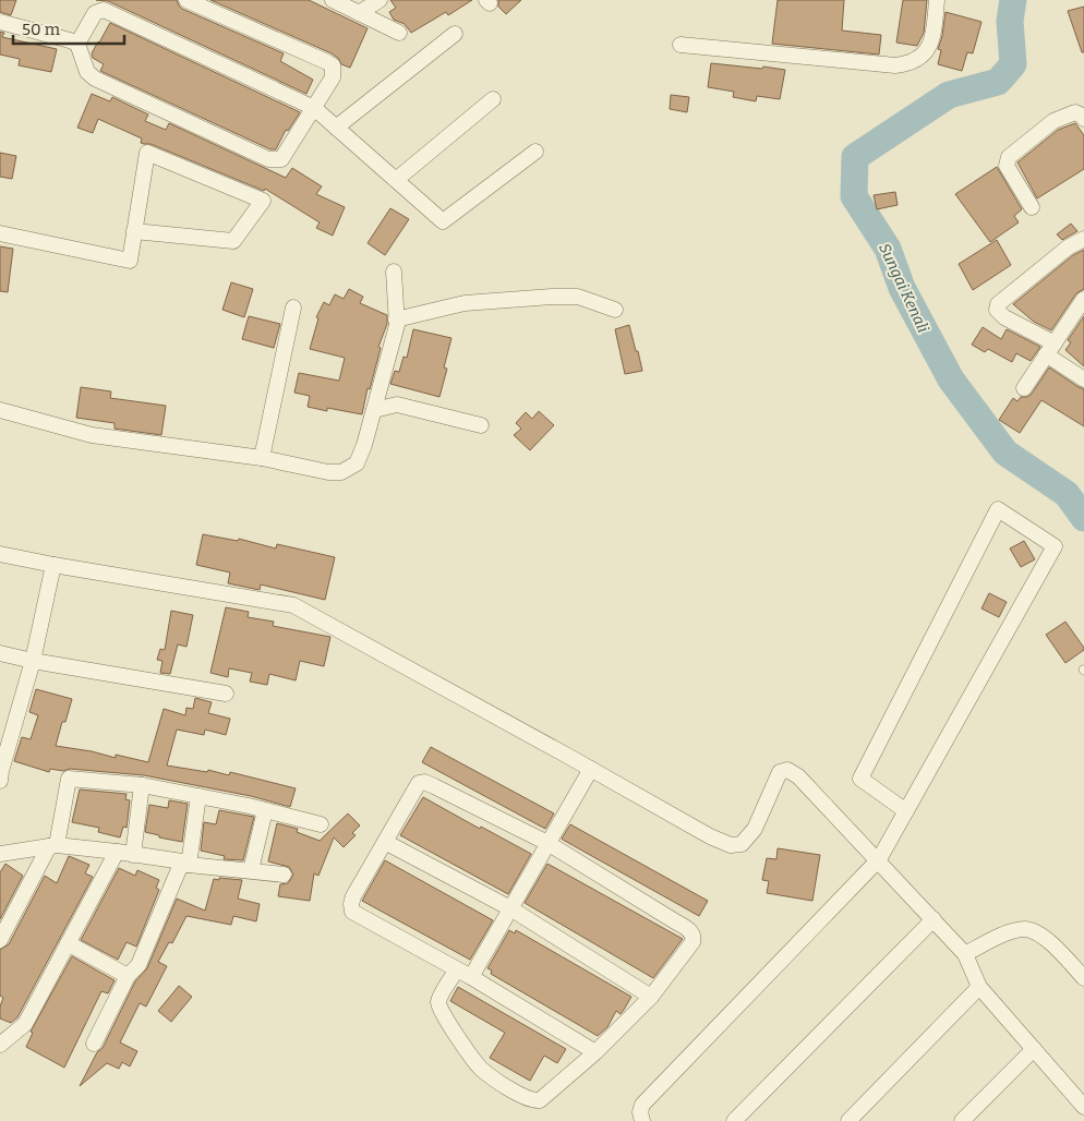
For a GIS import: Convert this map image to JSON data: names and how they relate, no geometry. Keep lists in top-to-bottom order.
{
  "water": ["Sungai Kenali"],
  "scale_bar": "50 m"
}
